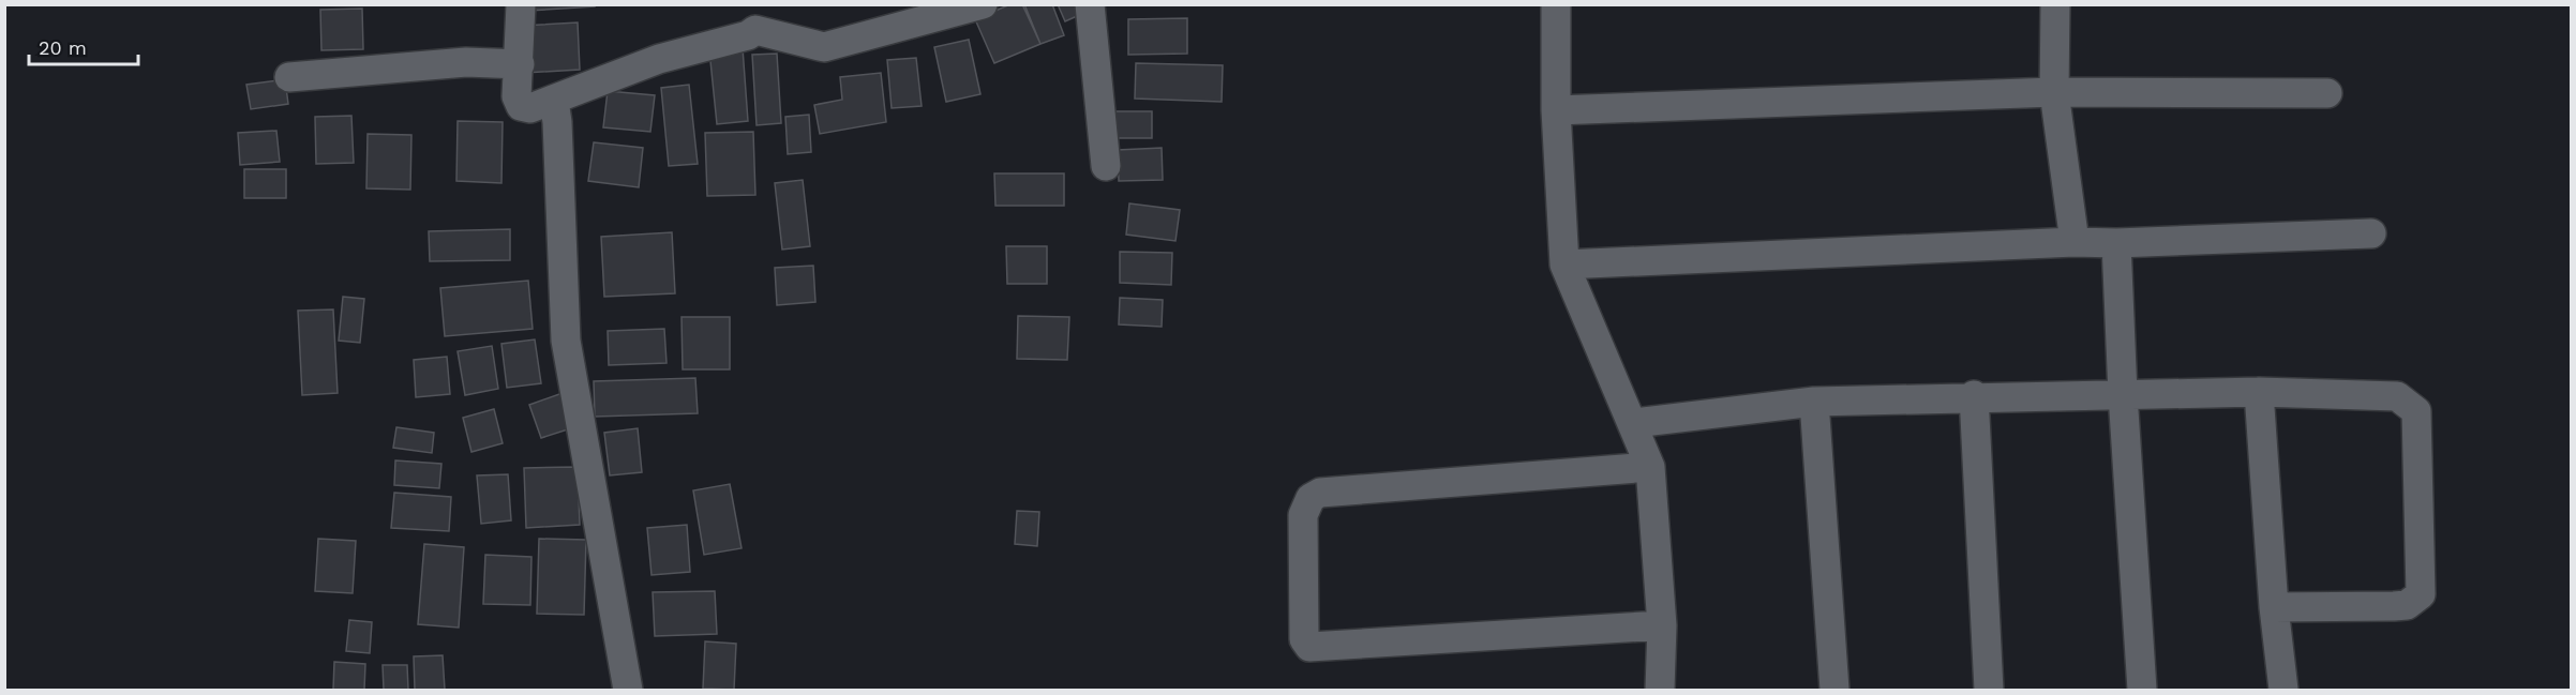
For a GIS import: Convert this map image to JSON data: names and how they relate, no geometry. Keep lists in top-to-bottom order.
{
  "scale_bar": "20 m"
}
